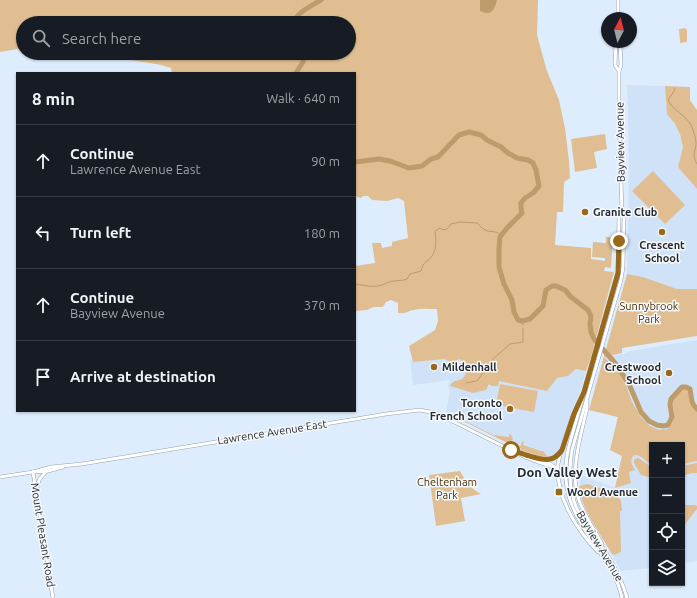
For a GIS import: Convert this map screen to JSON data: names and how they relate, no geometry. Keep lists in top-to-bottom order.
{
  "streets": {
    "main road": ["Bayview Avenue", "Lawrence Avenue East", "Mount Pleasant Road"]
  },
  "crossings": [
    ["Lawrence Avenue East", "Mount Pleasant Road"]
  ],
  "districts": ["Don Valley West"],
  "parks": ["Sunnybrook Park", "Cheltenham Park"],
  "places": {
    "other": [
      "Granite Club",
      "Crescent School",
      "Mildenhall",
      "Crestwood School",
      "Toronto French School"
    ],
    "transit": ["Wood Avenue"]
  },
  "north": "top",
  "page": {
    "search": "Search here",
    "heading": ["8 min", "Walk · 640 m"],
    "list": [
      ["Continue", "Lawrence Avenue East", "90 m"],
      ["Turn left", "180 m"],
      ["Continue", "Bayview Avenue", "370 m"],
      "Arrive at destination"
    ],
    "map_buttons": ["+", "−"]
  }
}
